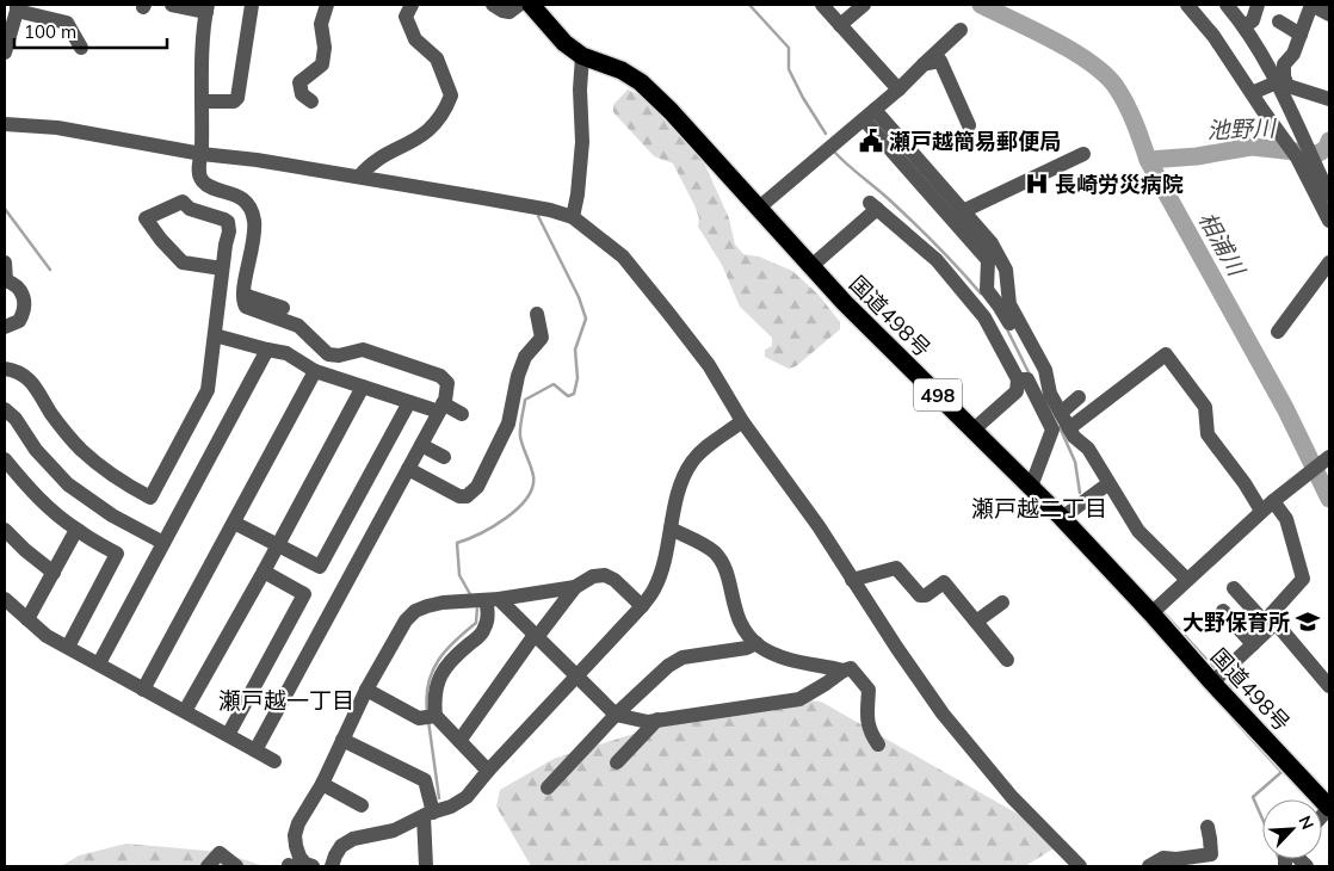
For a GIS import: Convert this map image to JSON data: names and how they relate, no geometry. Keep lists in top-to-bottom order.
{
  "streets": {
    "highway": ["国道498号", "498"]
  },
  "districts": ["瀬戸越二丁目", "瀬戸越一丁目"],
  "water": ["池野川", "相浦川"],
  "places": {
    "public building": ["瀬戸越簡易郵便局"],
    "hospital": ["長崎労災病院"],
    "school or university": ["大野保育所"]
  },
  "scale_bar": "100 m",
  "north": "top right"
}
